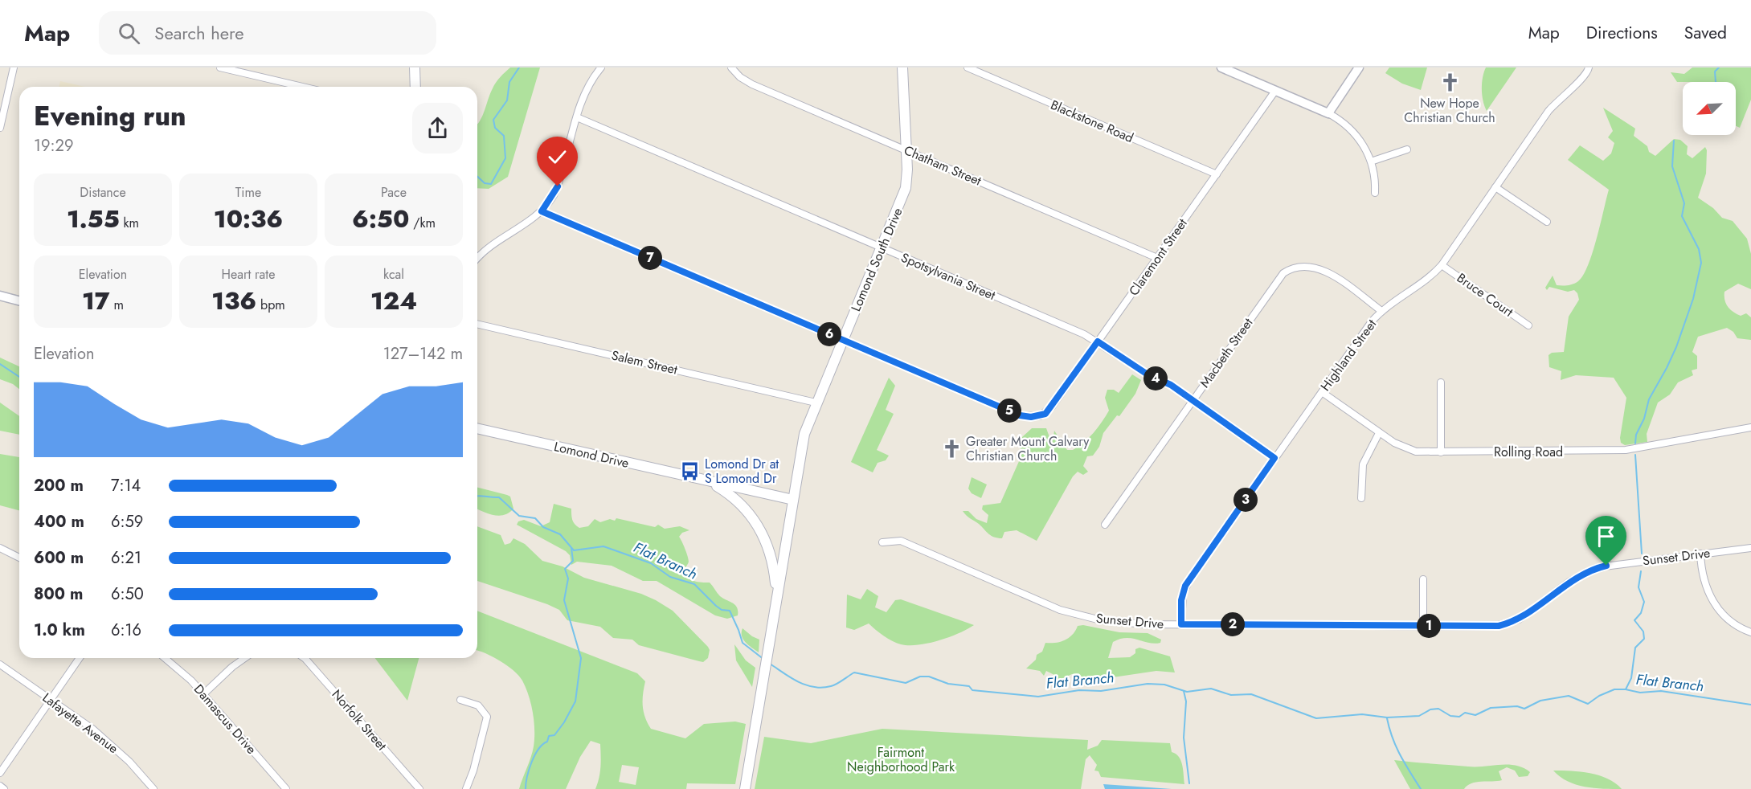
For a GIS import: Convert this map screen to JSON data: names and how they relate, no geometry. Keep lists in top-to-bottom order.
{
  "streets": {
    "main road": ["Lomond South Drive", "Lomond Drive"],
    "street": [
      "Blackstone Road",
      "Chatham Street",
      "Claremont Street",
      "Spotsylvania Street",
      "Bruce Court",
      "Macbeth Street",
      "Highland Street",
      "Salem Street",
      "Rolling Road",
      "Sunset Drive",
      "Damascus Drive",
      "Norfolk Street",
      "Lafayette Avenue"
    ]
  },
  "crossings": [
    ["Blackstone Road", "Claremont Street"],
    ["Chatham Street", "Claremont Street"],
    ["Chatham Street", "Lomond South Drive"],
    ["Claremont Street", "Lomond South Drive"],
    ["Claremont Street", "Spotsylvania Street"],
    ["Lomond South Drive", "Spotsylvania Street"],
    ["Lomond South Drive", "Salem Street"],
    ["Lomond South Drive", "Lomond Drive"],
    ["Spotsylvania Street", "Macbeth Street"],
    ["Spotsylvania Street", "Highland Street"],
    ["Bruce Court", "Highland Street"],
    ["Macbeth Street", "Highland Street"],
    ["Highland Street", "Rolling Road"],
    ["Highland Street", "Sunset Drive"]
  ],
  "water": ["Flat Branch"],
  "parks": ["Fairmont Neighborhood Park"],
  "places": {
    "church": ["New Hope Christian Church", "Greater Mount Calvary Christian Church"],
    "bus stop": ["Lomond Dr at S Lomond Dr"]
  },
  "north": "bottom left",
  "page": {
    "header": "Map",
    "search": "Search here",
    "nav": ["Map", "Directions", "Saved"],
    "heading": ["Evening run", "19:29"],
    "stats": [
      ["Distance", "1.55 km"],
      ["Time", "10:36"],
      ["Pace", "6:50 /km"],
      ["Elevation", "17 m"],
      ["Heart rate", "136 bpm"],
      ["kcal", "124"]
    ],
    "pins": [
      "7",
      "6",
      "4",
      "5",
      "3",
      "2",
      "1"
    ],
    "chart": ["Elevation", "127–142 m"],
    "list": [
      {
        "name": "200 m",
        "note": "7:14"
      },
      {
        "name": "400 m",
        "note": "6:59"
      },
      {
        "name": "600 m",
        "note": "6:21"
      },
      {
        "name": "800 m",
        "note": "6:50"
      },
      {
        "name": "1.0 km",
        "note": "6:16"
      }
    ]
  }
}
